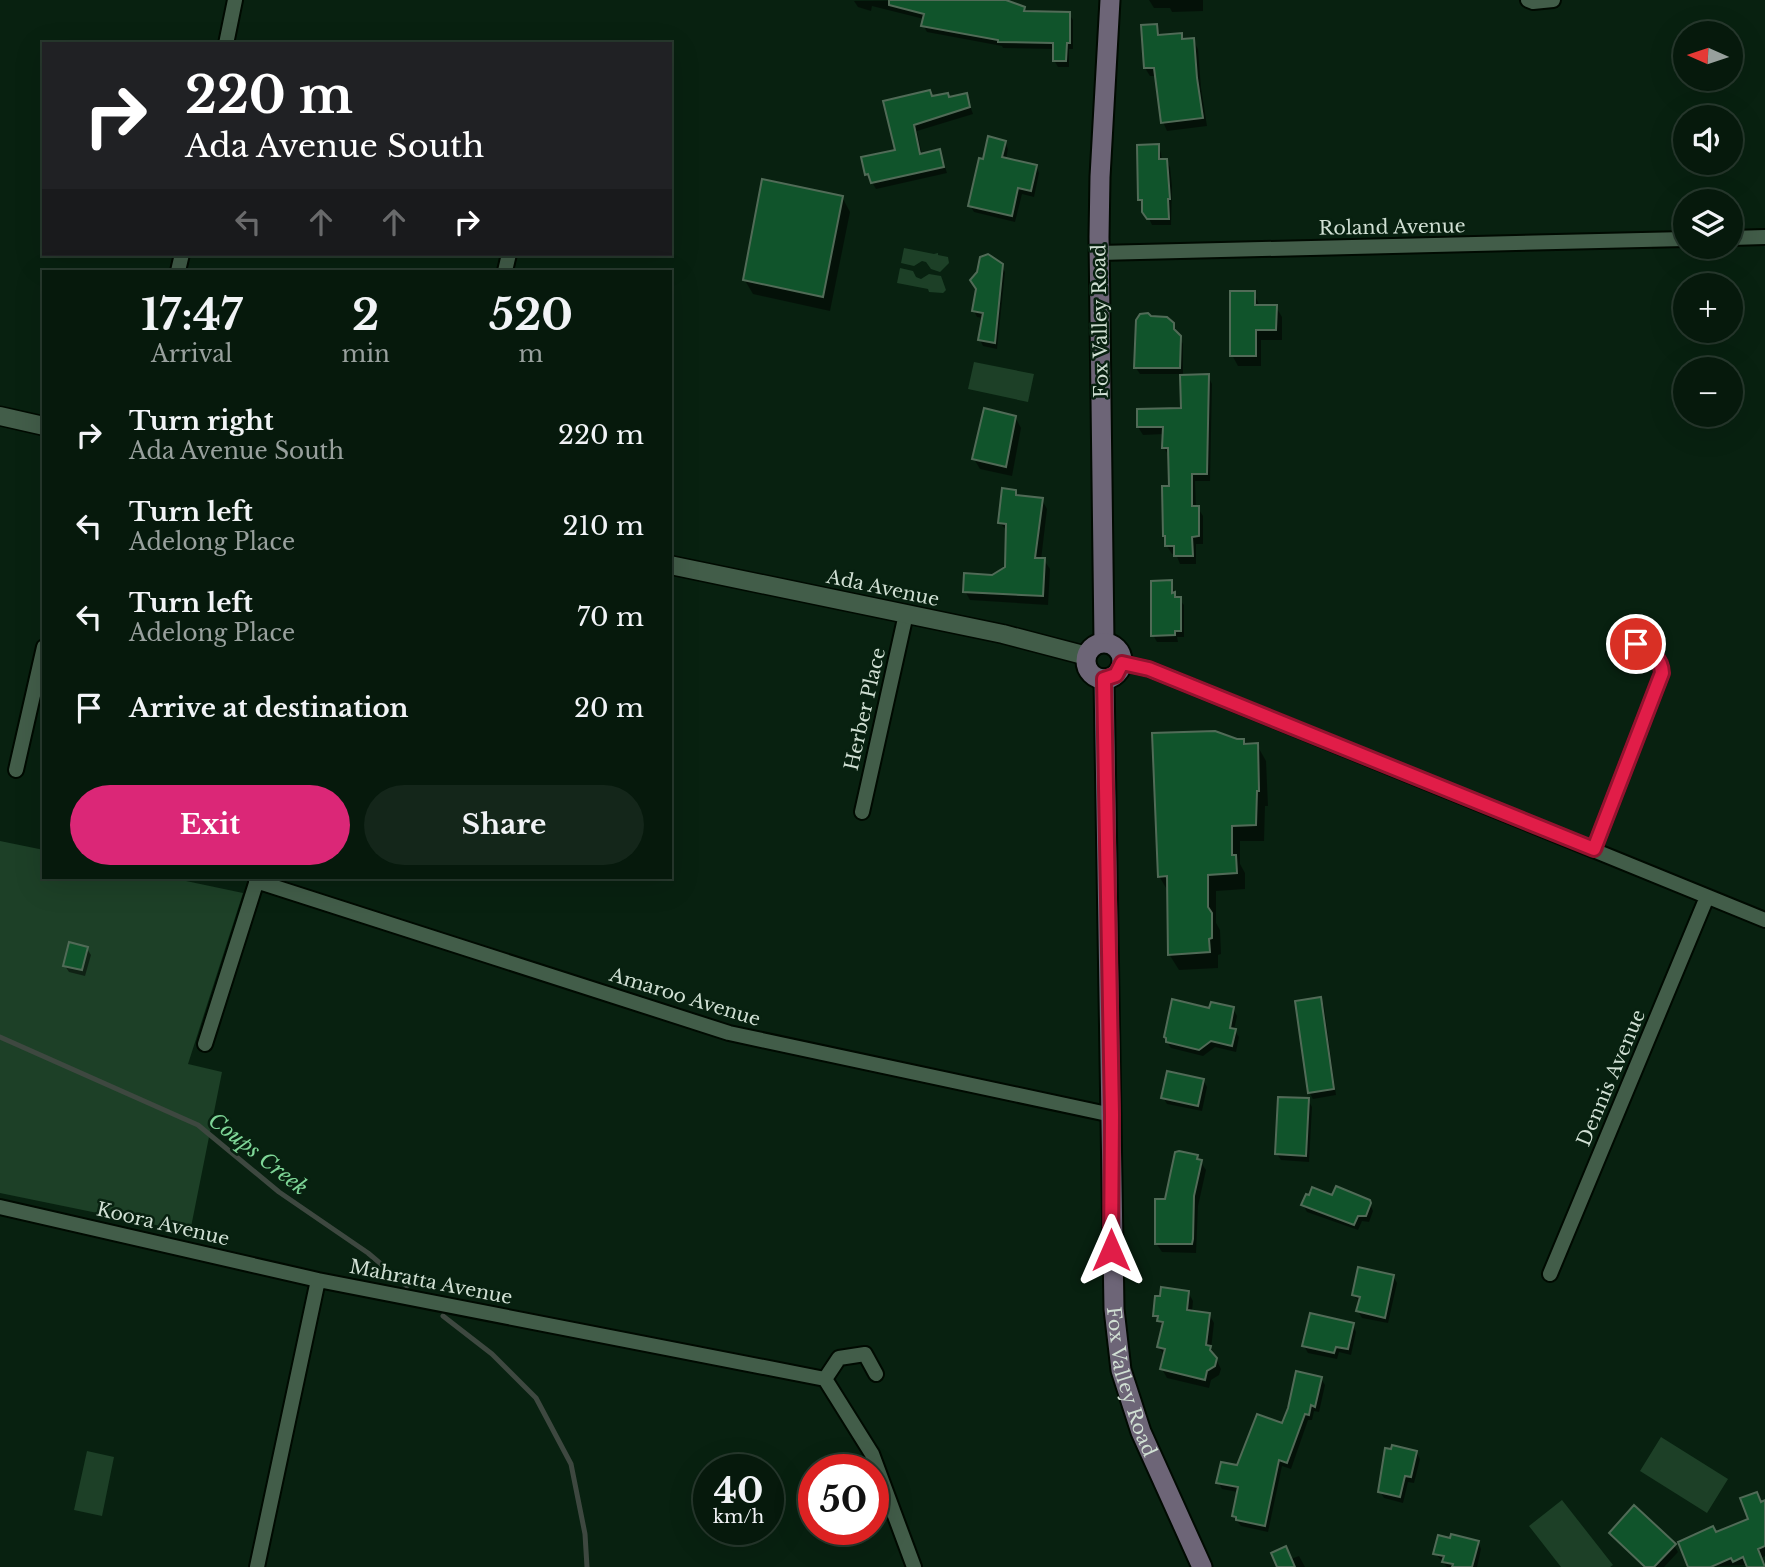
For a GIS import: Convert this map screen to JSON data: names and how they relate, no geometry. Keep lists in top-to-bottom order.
{
  "streets": {
    "main road": ["Fox Valley Road"],
    "street": [
      "Roland Avenue",
      "Ada Avenue",
      "Herber Place",
      "Amaroo Avenue",
      "Dennis Avenue",
      "Koora Avenue",
      "Mahratta Avenue"
    ]
  },
  "crossings": [
    ["Roland Avenue", "Fox Valley Road"],
    ["Fox Valley Road", "Ada Avenue"],
    ["Fox Valley Road", "Amaroo Avenue"],
    ["Ada Avenue", "Herber Place"],
    ["Koora Avenue", "Mahratta Avenue"]
  ],
  "water": ["Coups Creek"],
  "north": "left",
  "page": {
    "map_buttons": ["+", "−"],
    "turn": ["220 m", "Ada Avenue South"],
    "eta": [
      "17:47",
      "Arrival",
      "2",
      "min",
      "520",
      "m"
    ],
    "list": [
      {
        "name": "Turn right",
        "note": "Ada Avenue South",
        "value": "220 m"
      },
      {
        "name": "Turn left",
        "note": "Adelong Place",
        "value": "210 m"
      },
      {
        "name": "Turn left",
        "note": "Adelong Place",
        "value": "70 m"
      },
      {
        "name": "Arrive at destination",
        "value": "20 m"
      }
    ],
    "buttons": ["Exit", "Share"],
    "speed": "40 km/h",
    "limit": "50"
  }
}
